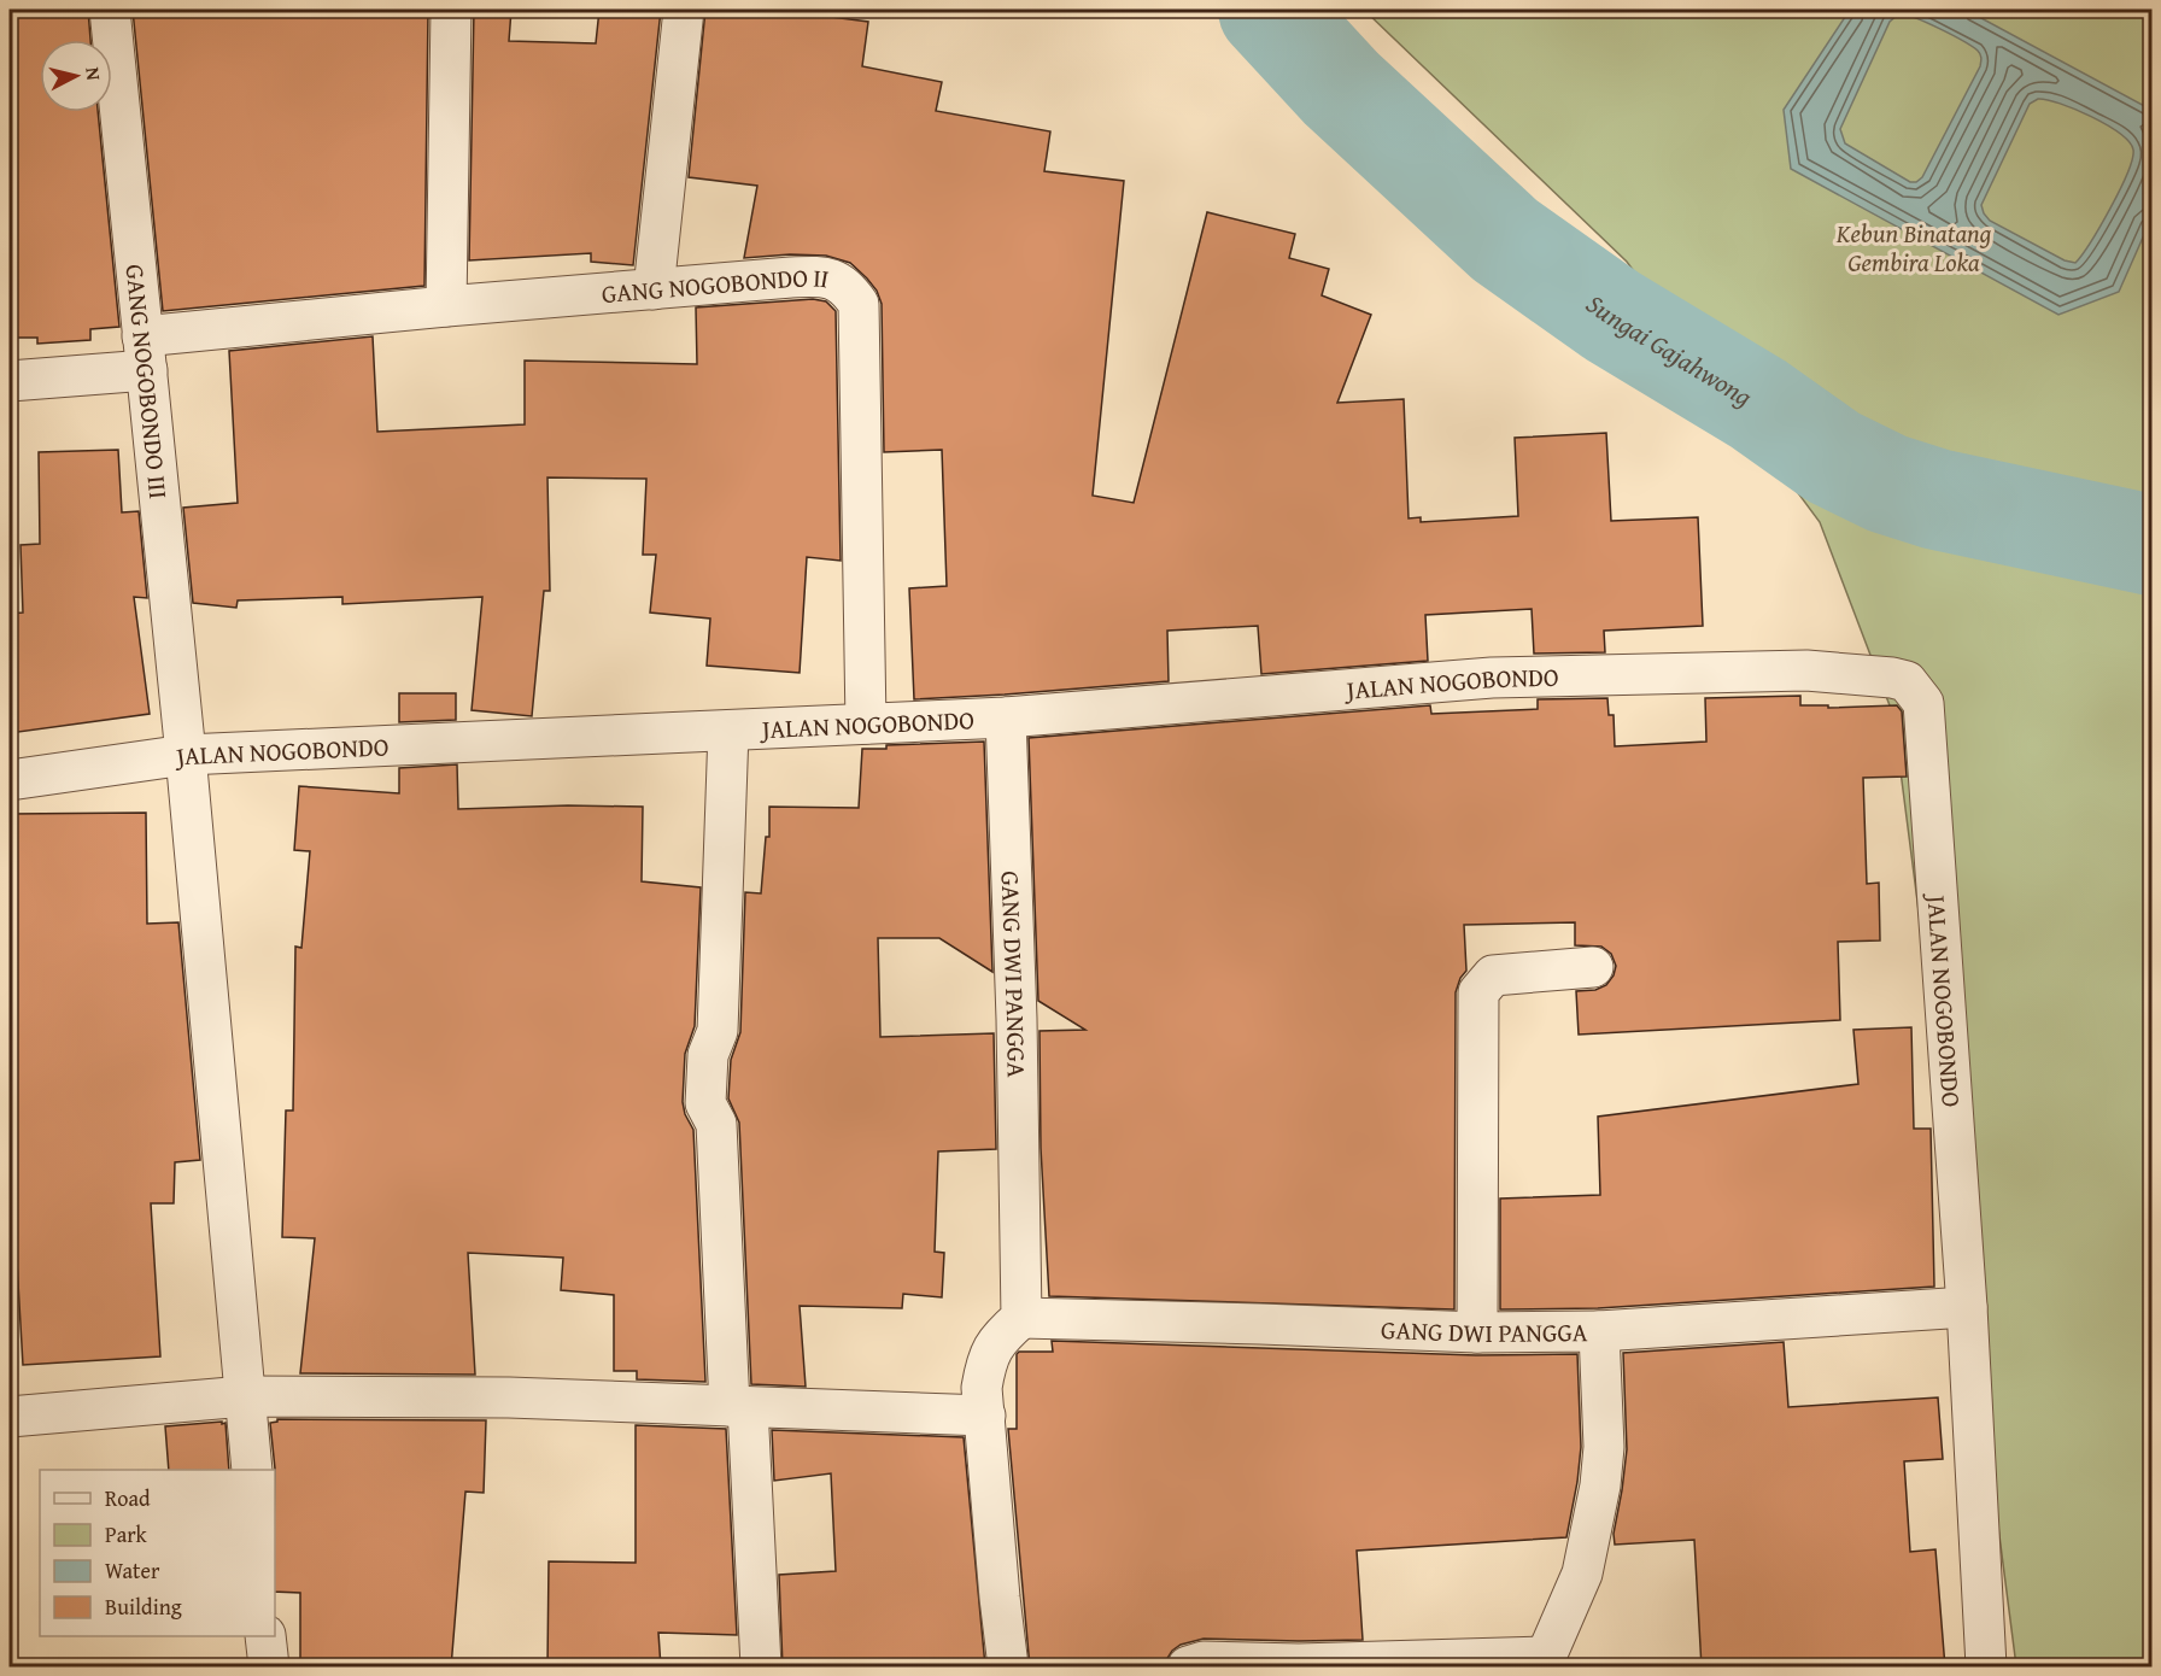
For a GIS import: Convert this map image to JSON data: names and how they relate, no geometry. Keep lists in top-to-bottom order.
{
  "streets": {
    "street": [
      "GANG NOGOBONDO II",
      "GANG NOGOBONDO III",
      "JALAN NOGOBONDO",
      "GANG DWI PANGGA"
    ]
  },
  "crossings": [
    ["GANG NOGOBONDO II", "GANG NOGOBONDO III"],
    ["GANG NOGOBONDO II", "JALAN NOGOBONDO"],
    ["GANG NOGOBONDO III", "JALAN NOGOBONDO"],
    ["JALAN NOGOBONDO", "GANG DWI PANGGA"]
  ],
  "water": ["Sungai Gajahwong"],
  "parks": ["Kebun Binatang Gembira Loka"],
  "legend": [
    "Road",
    "Park",
    "Water",
    "Building"
  ],
  "north": "right"
}
